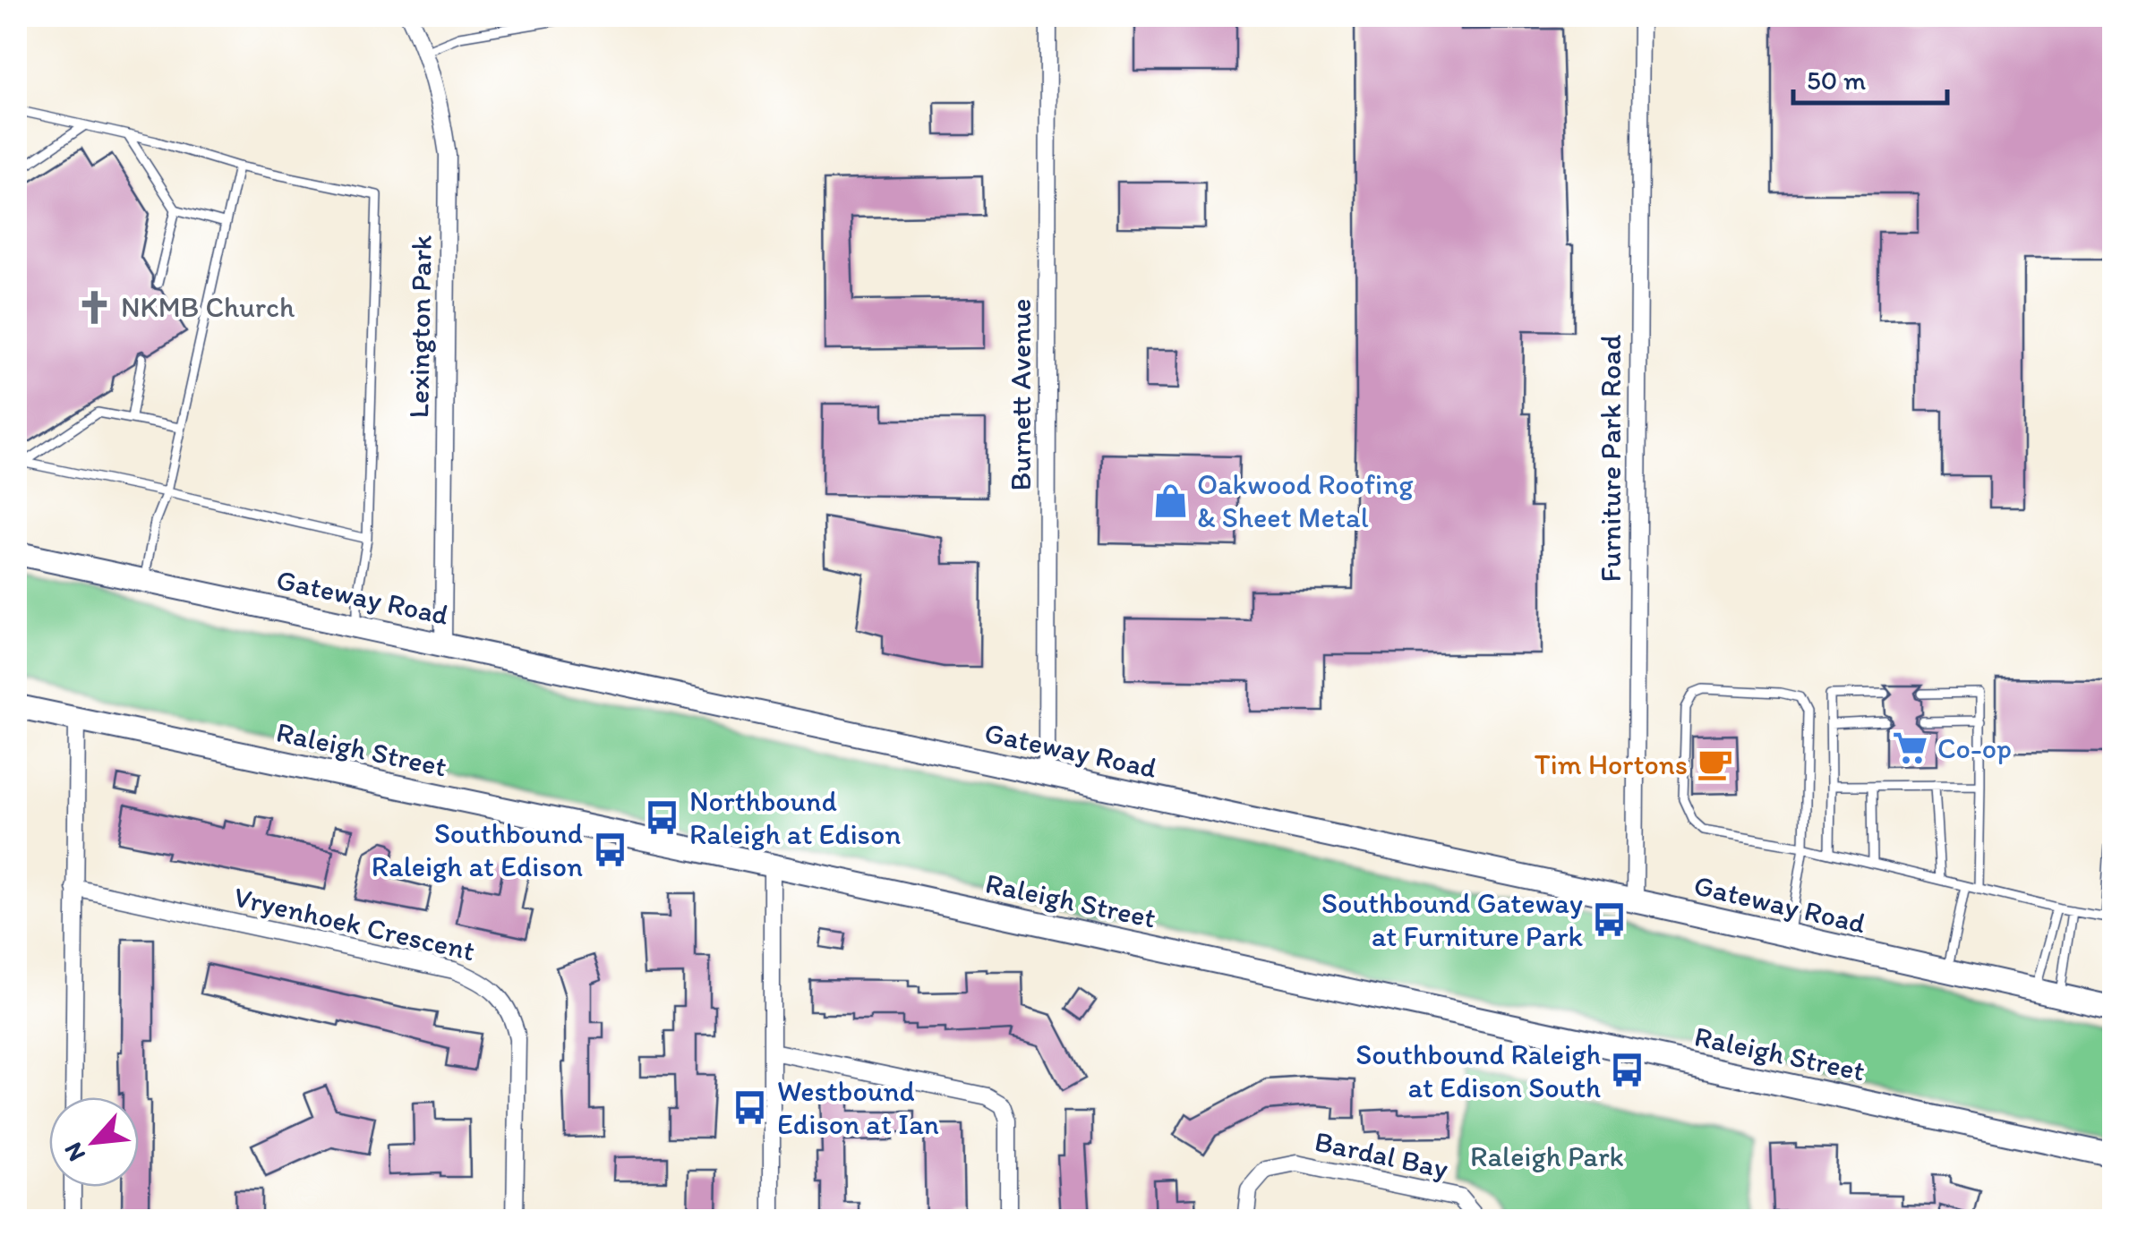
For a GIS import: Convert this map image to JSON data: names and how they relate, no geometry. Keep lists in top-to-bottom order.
{
  "streets": {
    "main road": ["Gateway Road", "Raleigh Street"],
    "street": [
      "Lexington Park",
      "Burnett Avenue",
      "Furniture Park Road",
      "Vryenhoek Crescent",
      "Bardal Bay"
    ]
  },
  "crossings": [
    ["Lexington Park", "Gateway Road"],
    ["Burnett Avenue", "Gateway Road"],
    ["Furniture Park Road", "Gateway Road"]
  ],
  "parks": ["Raleigh Park"],
  "places": {
    "church": ["NKMB Church"],
    "shop": ["Oakwood Roofing & Sheet Metal"],
    "supermarket": ["Co-op"],
    "cafe": ["Tim Hortons"],
    "bus stop": [
      "Northbound Raleigh at Edison",
      "Southbound Raleigh at Edison",
      "Southbound Gateway at Furniture Park",
      "Southbound Raleigh at Edison South",
      "Westbound Edison at Ian"
    ]
  },
  "scale_bar": "50 m",
  "north": "bottom left"
}
